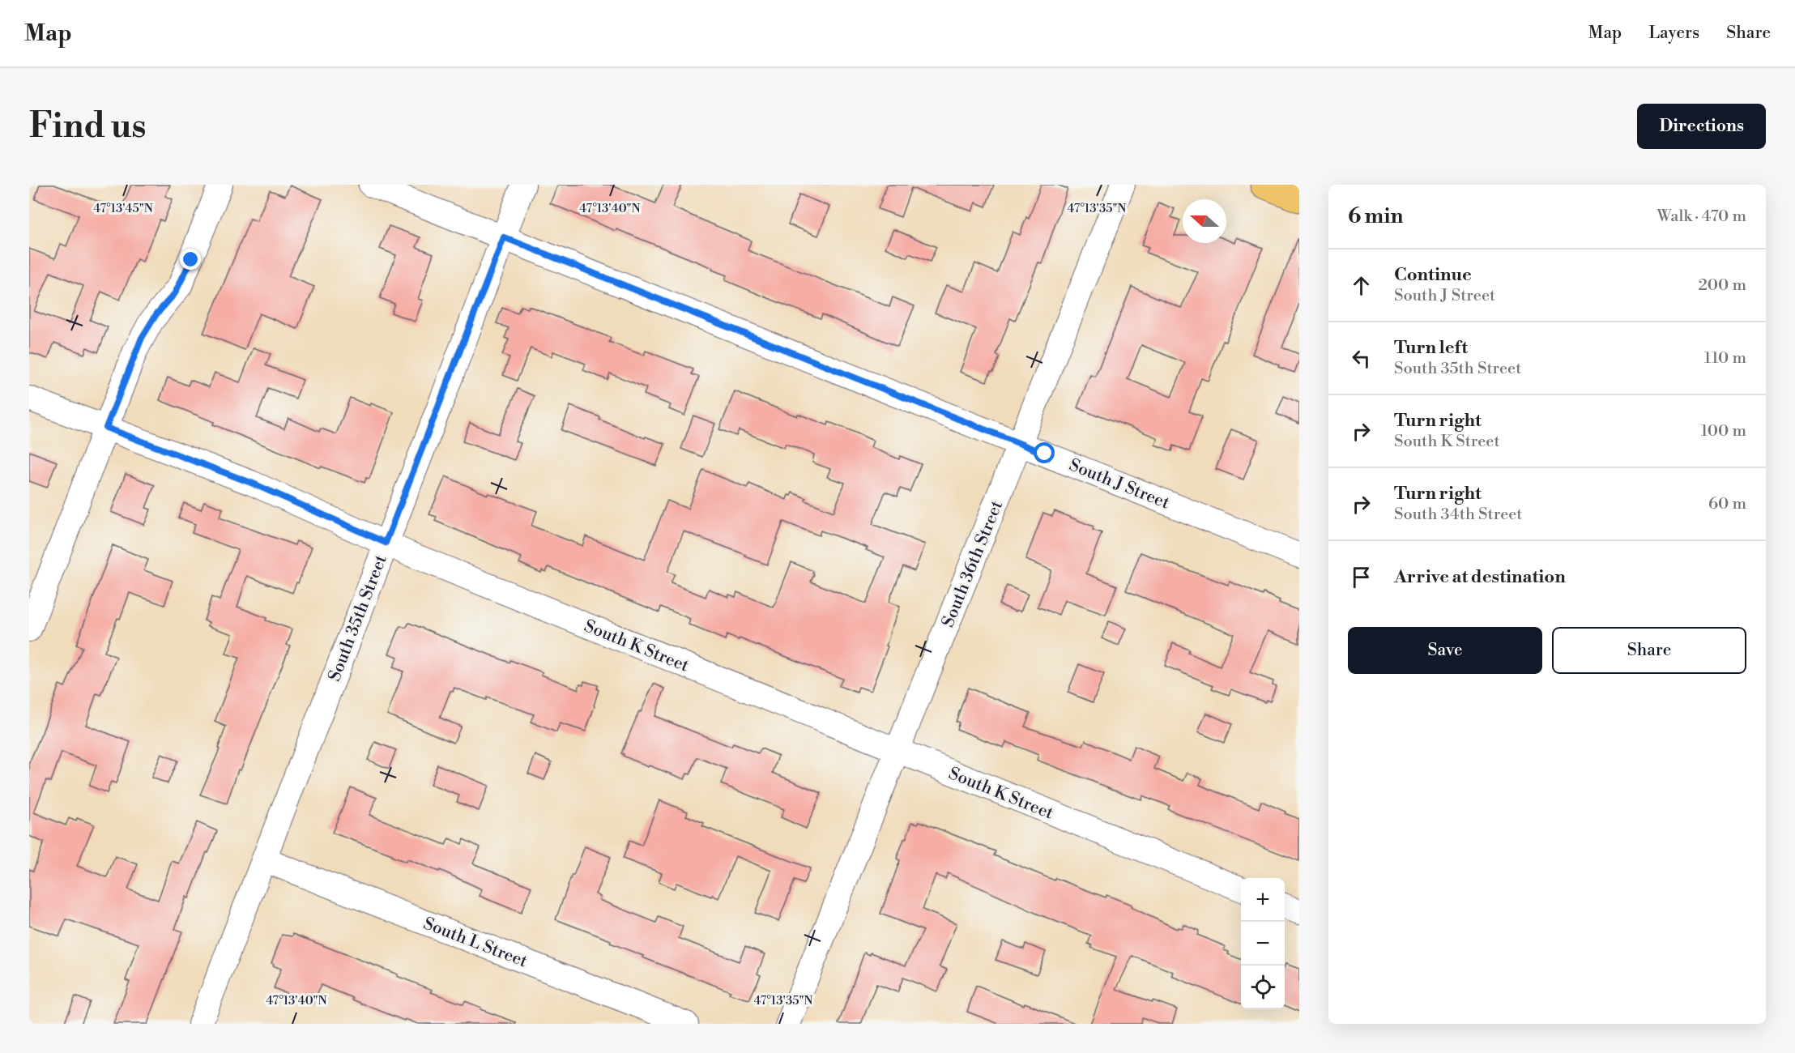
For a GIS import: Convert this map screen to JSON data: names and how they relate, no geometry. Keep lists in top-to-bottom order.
{
  "streets": {
    "street": [
      "South J Street",
      "South 36th Street",
      "South 35th Street",
      "South K Street",
      "South L Street"
    ]
  },
  "crossings": [
    ["South J Street", "South 36th Street"],
    ["South J Street", "South 35th Street"],
    ["South 36th Street", "South K Street"],
    ["South 35th Street", "South K Street"],
    ["South 35th Street", "South L Street"]
  ],
  "north": "left",
  "page": {
    "header": "Map",
    "nav": ["Map", "Layers", "Share"],
    "buttons": [
      "Directions",
      ["Save", "Share"]
    ],
    "title": "Find us",
    "heading": ["6 min", "Walk · 470 m"],
    "list": [
      ["Continue", "South J Street", "200 m"],
      ["Turn left", "South 35th Street", "110 m"],
      ["Turn right", "South K Street", "100 m"],
      ["Turn right", "South 34th Street", "60 m"],
      "Arrive at destination"
    ],
    "map_buttons": ["+", "−"]
  },
  "coordinates": ["47°13'45\"N", "47°13'40\"N", "47°13'35\"N"]
}
